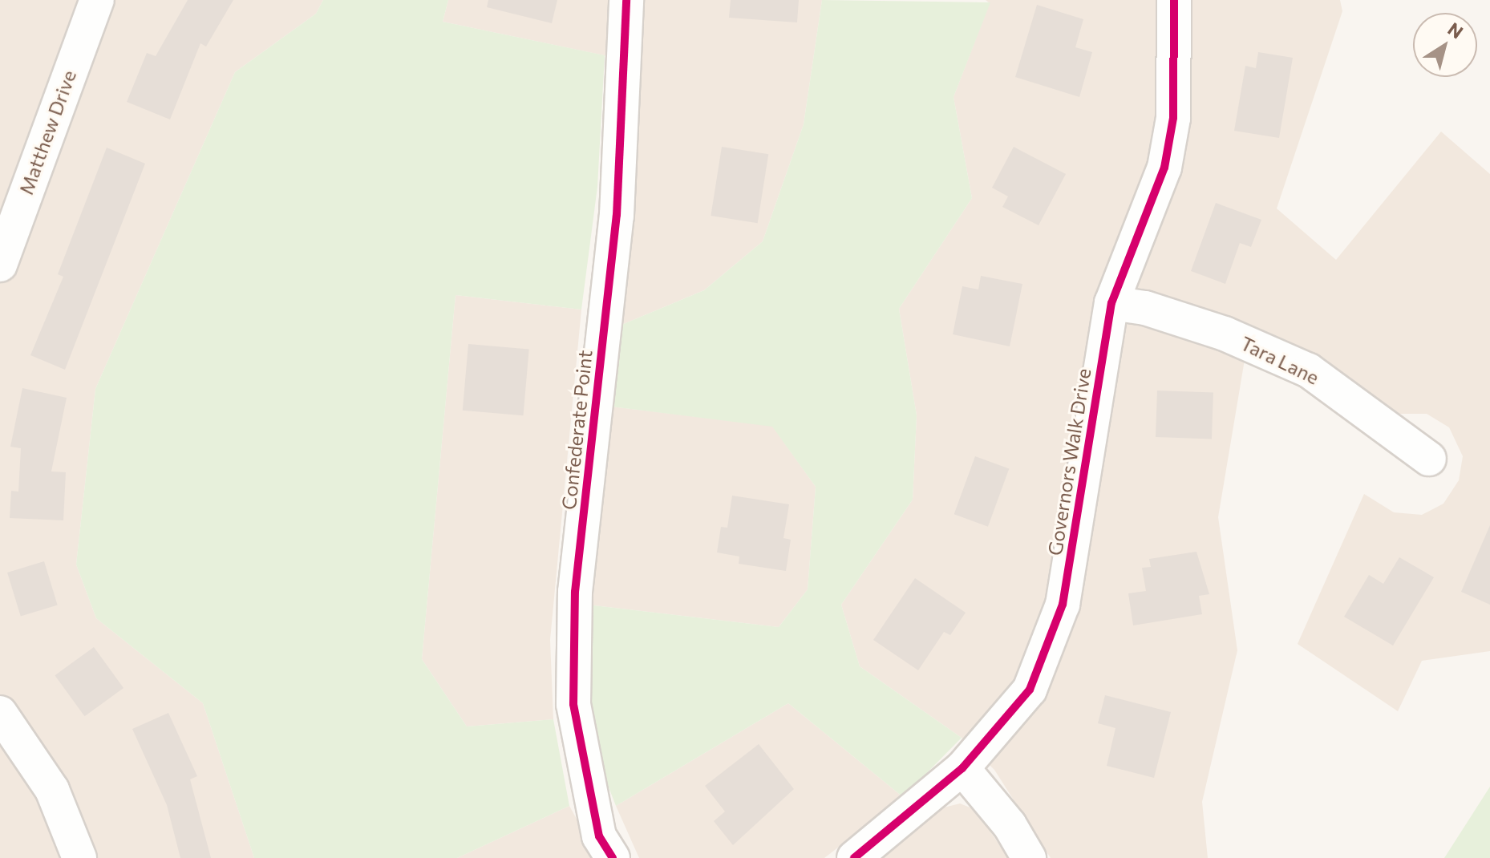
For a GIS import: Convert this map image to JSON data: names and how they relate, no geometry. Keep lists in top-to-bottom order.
{
  "streets": {
    "street": [
      "Matthew Drive",
      "Tara Lane",
      "Confederate Point",
      "Governors Walk Drive"
    ]
  },
  "crossings": [
    ["Tara Lane", "Governors Walk Drive"]
  ],
  "north": "top right"
}
